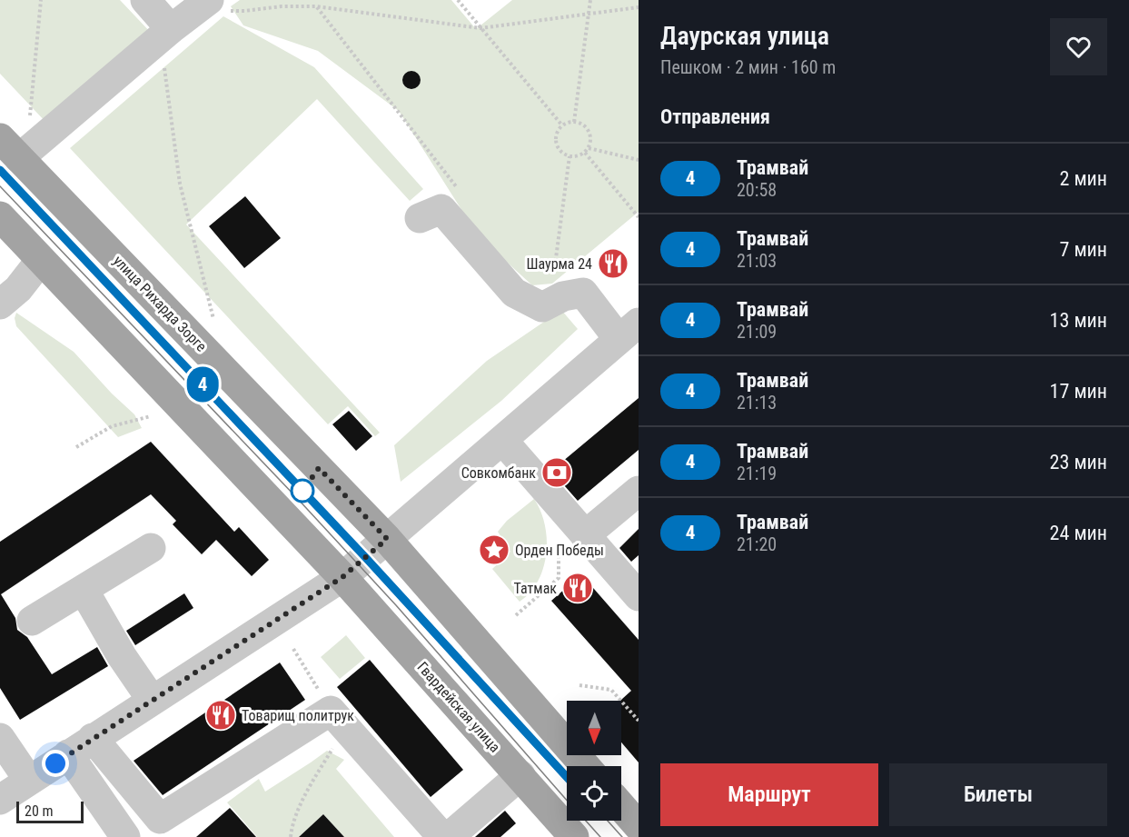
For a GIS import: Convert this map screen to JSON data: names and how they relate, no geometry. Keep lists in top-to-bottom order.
{
  "streets": {
    "main road": ["улица Рихарда Зорге", "Гвардейская улица"]
  },
  "places": {
    "restaurant": ["Шаурма 24", "Татмак", "Товарищ политрук"],
    "bank": ["Совкомбанк"],
    "place": ["Орден Победы"]
  },
  "lines": ["tram line 4"],
  "scale_bar": "20 m",
  "north": "bottom",
  "page": {
    "on_map": "4",
    "heading": [
      ["Даурская улица", "Пешком · 2 мин · 160 m"],
      "Отправления"
    ],
    "list": [
      {
        "mark": "4",
        "name": "Трамвай",
        "note": "20:58",
        "value": "2 мин"
      },
      {
        "mark": "4",
        "name": "Трамвай",
        "note": "21:03",
        "value": "7 мин"
      },
      {
        "mark": "4",
        "name": "Трамвай",
        "note": "21:09",
        "value": "13 мин"
      },
      {
        "mark": "4",
        "name": "Трамвай",
        "note": "21:13",
        "value": "17 мин"
      },
      {
        "mark": "4",
        "name": "Трамвай",
        "note": "21:19",
        "value": "23 мин"
      },
      {
        "mark": "4",
        "name": "Трамвай",
        "note": "21:20",
        "value": "24 мин"
      }
    ],
    "buttons": ["Маршрут", "Билеты"],
    "scale": "20 m"
  }
}
